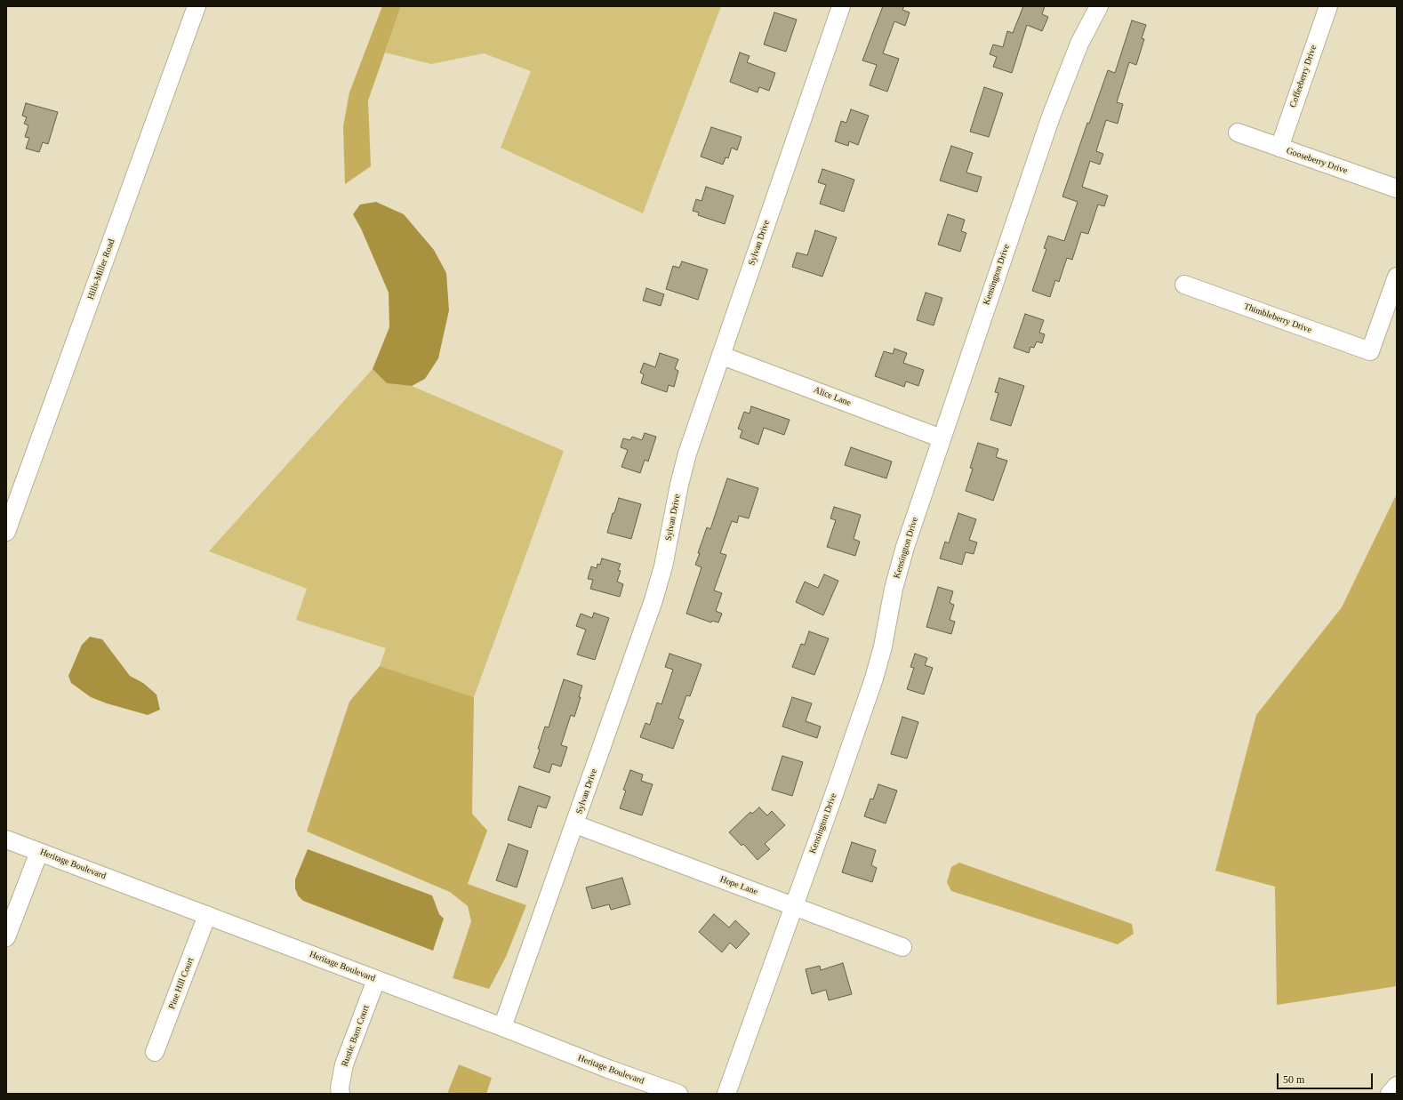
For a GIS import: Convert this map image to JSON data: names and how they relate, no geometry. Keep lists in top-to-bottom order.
{
  "streets": {
    "street": [
      "Coffeeberry Drive",
      "Gooseberry Drive",
      "Sylvan Drive",
      "Hills-Miller Road",
      "Kensington Drive",
      "Thimbleberry Drive",
      "Alice Lane",
      "Heritage Boulevard",
      "Hope Lane",
      "Pine Hill Court",
      "Rustic Barn Court"
    ]
  },
  "crossings": [
    ["Coffeeberry Drive", "Gooseberry Drive"],
    ["Sylvan Drive", "Alice Lane"],
    ["Sylvan Drive", "Heritage Boulevard"],
    ["Sylvan Drive", "Hope Lane"],
    ["Kensington Drive", "Alice Lane"],
    ["Kensington Drive", "Hope Lane"],
    ["Heritage Boulevard", "Pine Hill Court"],
    ["Heritage Boulevard", "Rustic Barn Court"]
  ],
  "scale_bar": "50 m"
}
